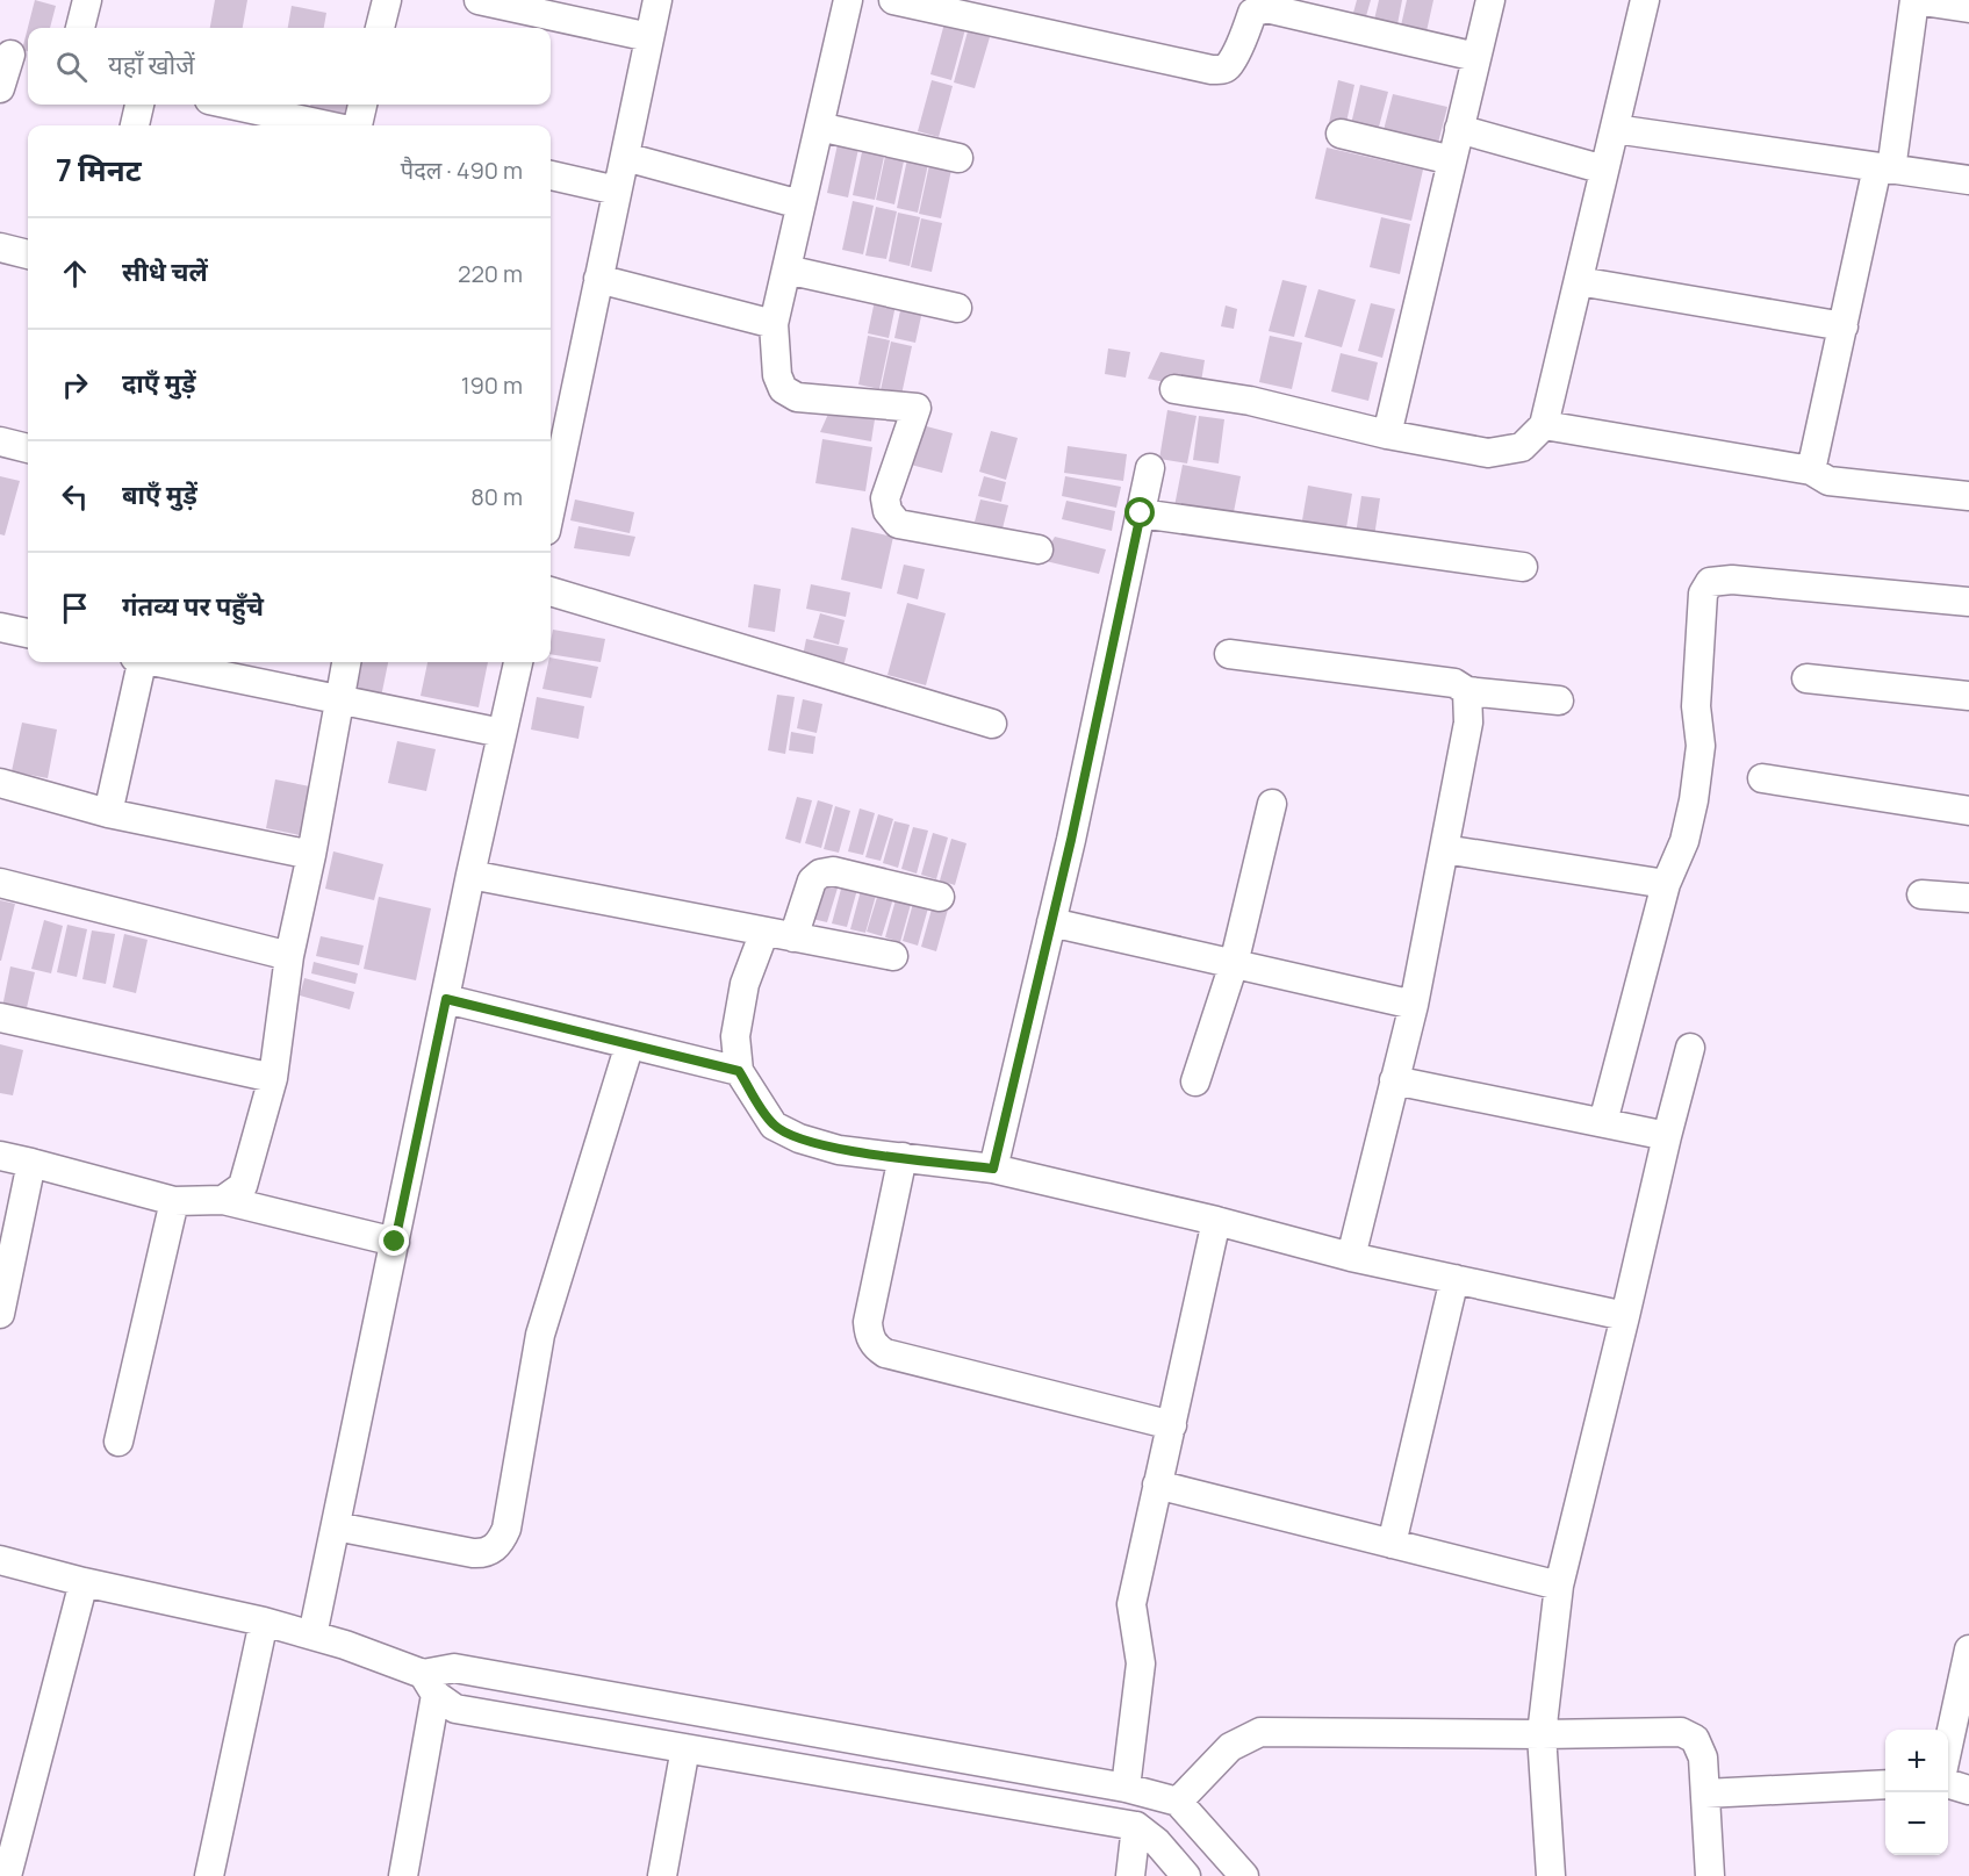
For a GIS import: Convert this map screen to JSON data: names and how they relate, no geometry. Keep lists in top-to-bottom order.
{
  "page": {
    "search": "यहाँ खोजें",
    "heading": ["7 मिनट", "पैदल · 490 m"],
    "list": [
      ["सीधे चलें", "220 m"],
      ["दाएँ मुड़ें", "190 m"],
      ["बाएँ मुड़ें", "80 m"],
      "गंतव्य पर पहुँचे"
    ],
    "map_buttons": ["+", "−"]
  }
}
